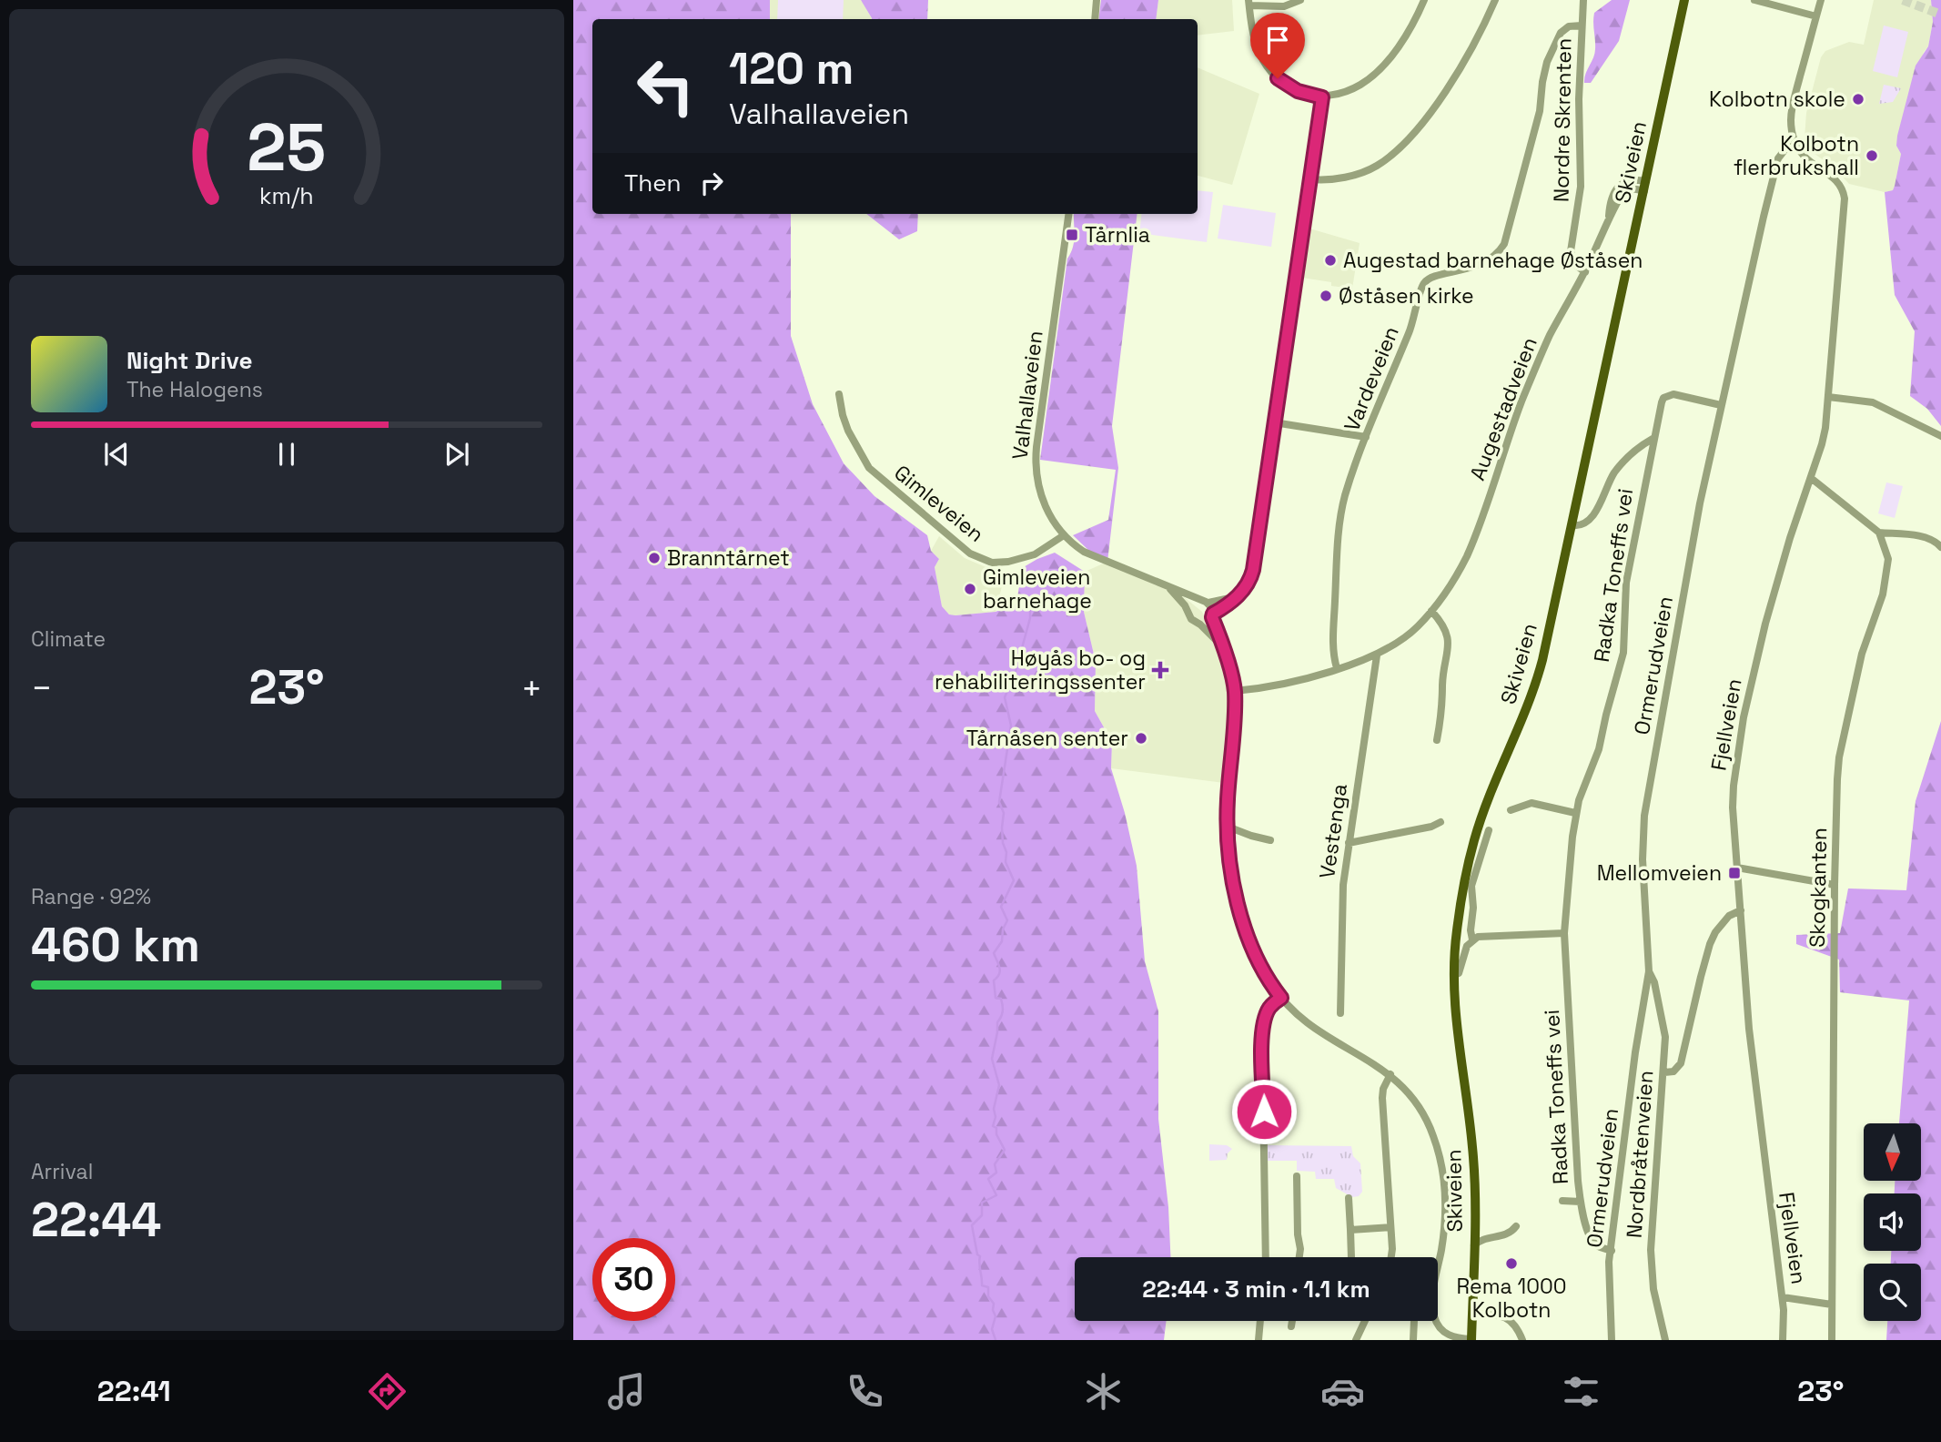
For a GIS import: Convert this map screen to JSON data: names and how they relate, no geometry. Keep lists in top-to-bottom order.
{
  "streets": {
    "main road": ["Skiveien"],
    "street": [
      "Nordre Skrenten",
      "Vardeveien",
      "Valhallaveien",
      "Augestadveien",
      "Gimleveien",
      "Radka Toneffs vei",
      "Ormerudveien",
      "Fjellveien",
      "Vestenga",
      "Skogkanten",
      "Nordbråtenveien"
    ]
  },
  "crossings": [
    ["Nordre Skrenten", "Vardeveien"],
    ["Nordre Skrenten", "Augestadveien"],
    ["Skiveien", "Augestadveien"],
    ["Vardeveien", "Augestadveien"],
    ["Valhallaveien", "Gimleveien"],
    ["Augestadveien", "Vestenga"],
    ["Radka Toneffs vei", "Ormerudveien"],
    ["Ormerudveien", "Fjellveien"],
    ["Ormerudveien", "Nordbråtenveien"]
  ],
  "places": {
    "other": [
      "Kolbotn skole",
      "Kolbotn flerbrukshall",
      "Augestad barnehage Øståsen",
      "Øståsen kirke",
      "Branntårnet",
      "Gimleveien barnehage",
      "Tårnåsen senter",
      "Rema 1000 Kolbotn"
    ],
    "transit": ["Tårnlia", "Mellomveien"],
    "health": ["Høyås bo- og rehabiliteringssenter"]
  },
  "north": "bottom",
  "page": {
    "turn": ["120 m", "Valhallaveien"],
    "then": "Then",
    "song": ["Night Drive", "The Halogens"],
    "tile": [
      "Climate",
      ["Range · 92%", "460 km"],
      ["Arrival", "22:44"]
    ],
    "heat": ["−", "23°", "+"],
    "limit": "30",
    "trip": "22:44 · 3 min · 1.1 km",
    "tabs": ["22:41", "23°"],
    "gauge": ["25", "km/h"]
  }
}
